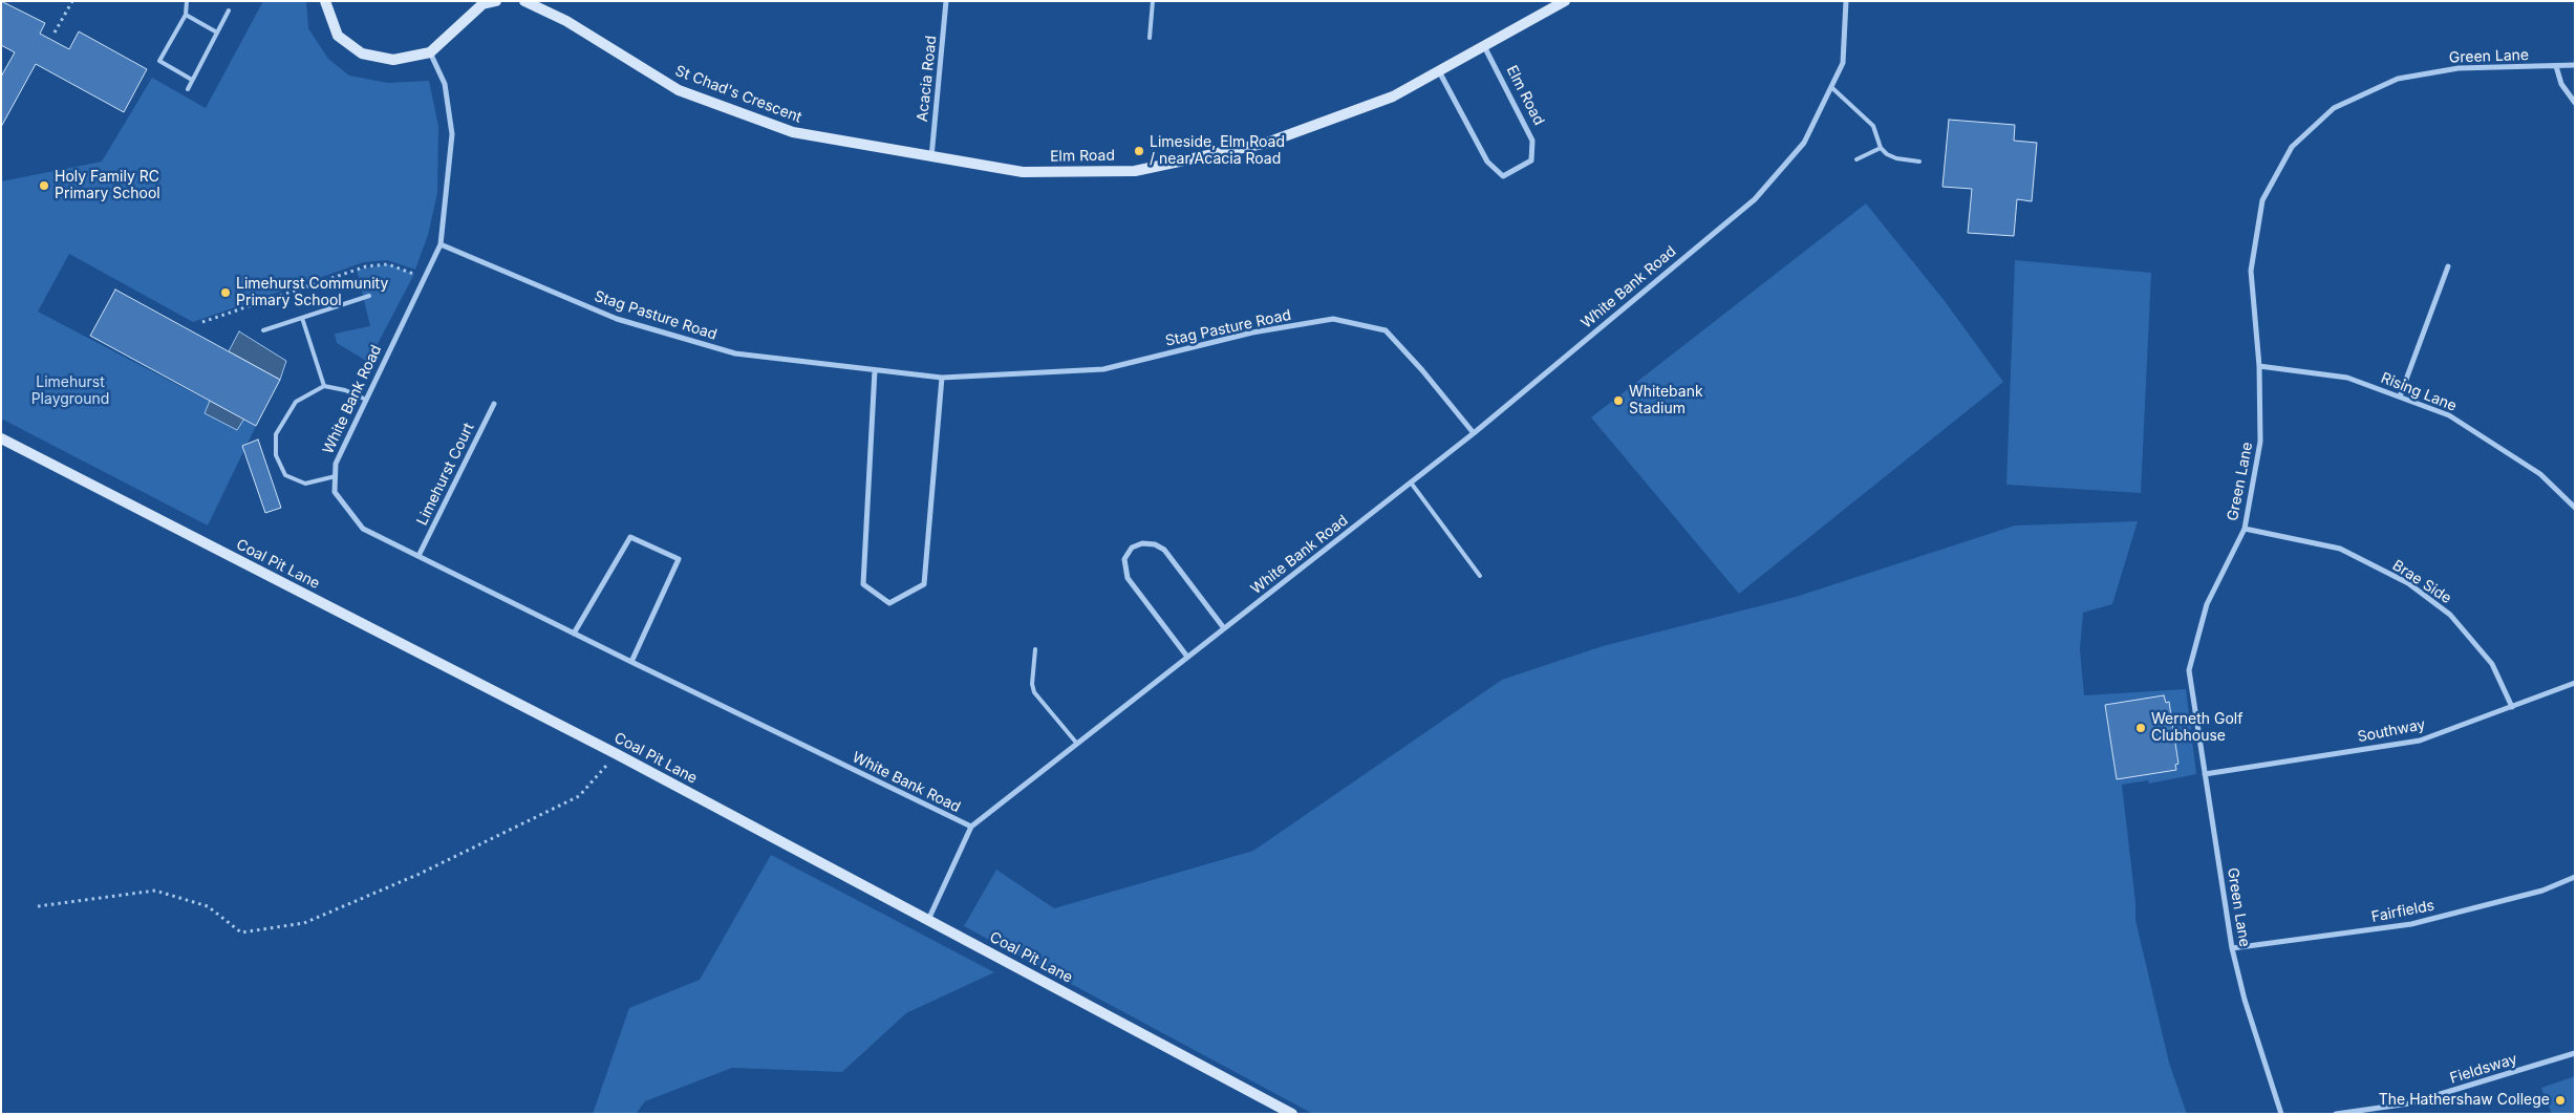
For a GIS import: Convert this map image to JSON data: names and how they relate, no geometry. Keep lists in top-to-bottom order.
{
  "streets": {
    "street": [
      "Green Lane",
      "Acacia Road",
      "St Chad's Crescent",
      "Elm Road",
      "White Bank Road",
      "Stag Pasture Road",
      "Rising Lane",
      "Limehurst Court",
      "Coal Pit Lane",
      "Brae Side",
      "Southway",
      "Fairfields",
      "Fieldsway"
    ]
  },
  "crossings": [
    ["Green Lane", "Rising Lane"],
    ["Green Lane", "Brae Side"],
    ["Green Lane", "Southway"],
    ["Green Lane", "Fairfields"],
    ["Acacia Road", "St Chad's Crescent"],
    ["Acacia Road", "Elm Road"],
    ["St Chad's Crescent", "Elm Road"],
    ["White Bank Road", "Stag Pasture Road"],
    ["White Bank Road", "Limehurst Court"],
    ["Brae Side", "Southway"]
  ],
  "parks": ["Limehurst Playground"],
  "places": [
    "Limeside, Elm Road / near Acacia Road",
    "Holy Family RC Primary School",
    "Limehurst Community Primary School",
    "Whitebank Stadium",
    "Werneth Golf Clubhouse",
    "The Hathershaw College"
  ]
}
